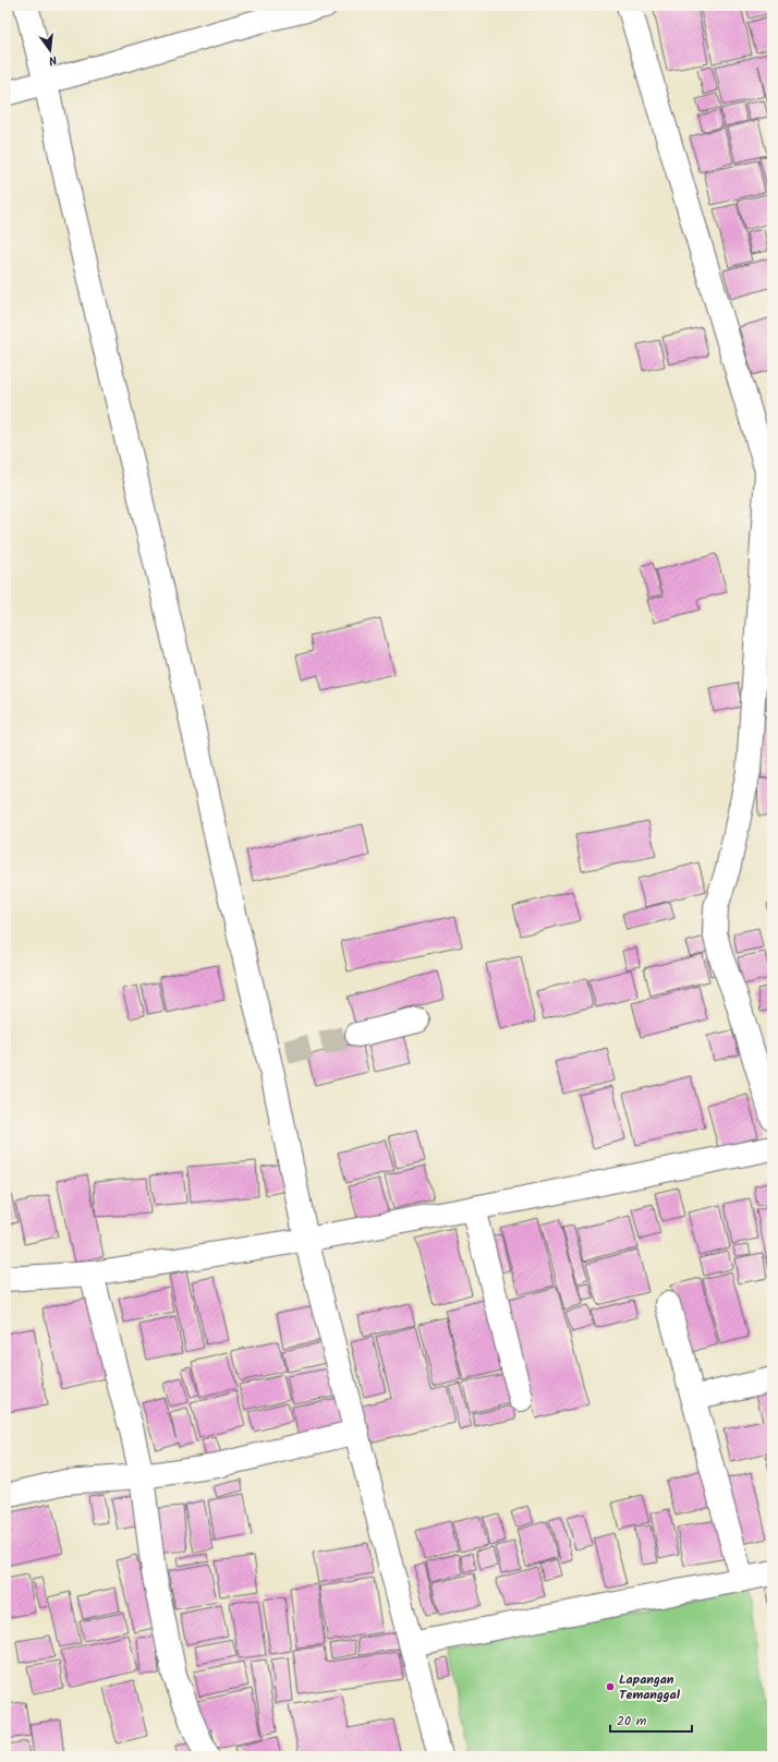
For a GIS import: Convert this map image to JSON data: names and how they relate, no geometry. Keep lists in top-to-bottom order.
{
  "places": ["Lapangan Temanggal"],
  "scale_bar": "20 m",
  "north": "bottom"
}
